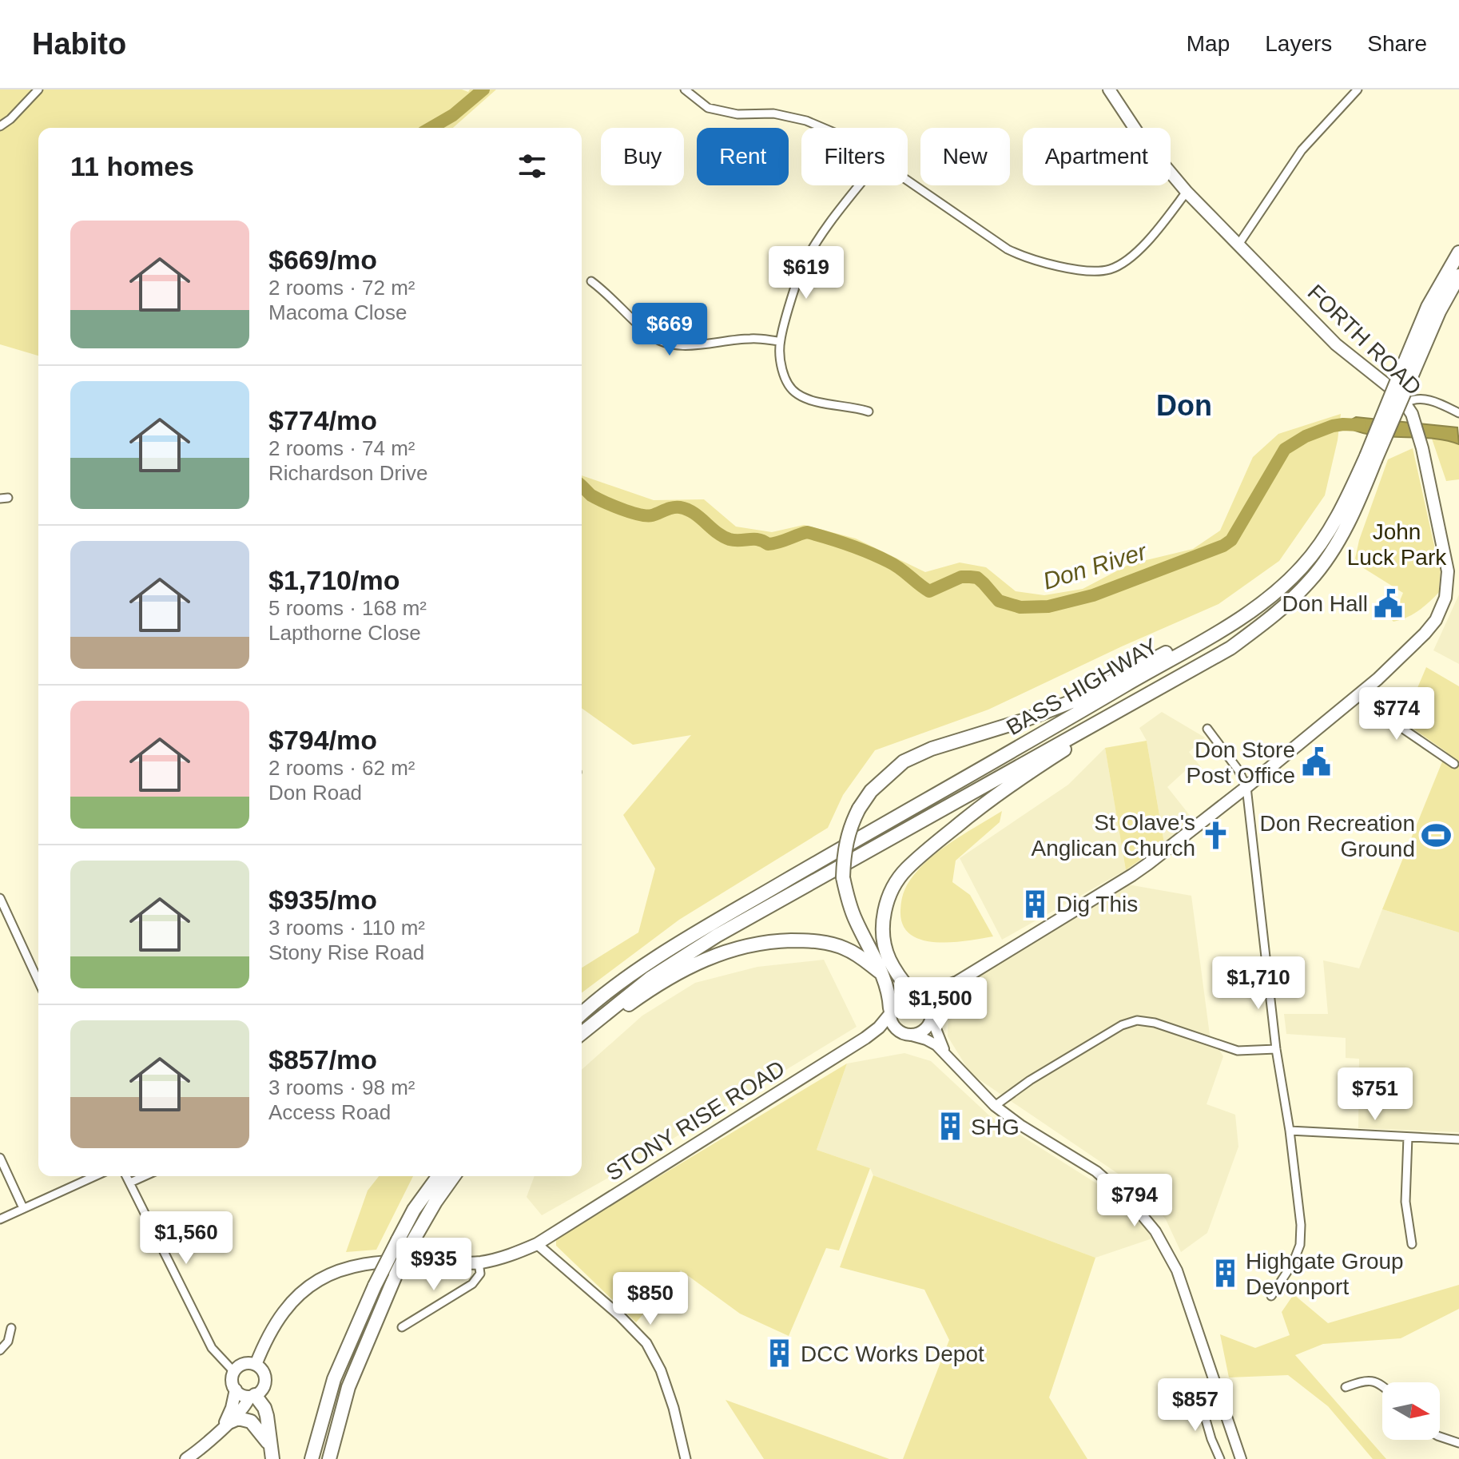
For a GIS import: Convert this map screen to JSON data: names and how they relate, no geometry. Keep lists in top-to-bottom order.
{
  "streets": {
    "highway": ["BASS HIGHWAY"],
    "main road": ["FORTH ROAD", "STONY RISE ROAD"]
  },
  "districts": ["Don"],
  "water": ["Don River"],
  "parks": ["John Luck Park"],
  "places": {
    "public building": ["Don Hall", "Don Store Post Office"],
    "church": ["St Olave's Anglican Church"],
    "sports": ["Don Recreation Ground"],
    "building": [
      "Dig This",
      "SHG",
      "Highgate Group Devonport",
      "DCC Works Depot"
    ]
  },
  "north": "right",
  "page": {
    "header": "Habito",
    "nav": ["Map", "Layers", "Share"],
    "chip": [
      "Buy",
      "Rent",
      "Filters",
      "New",
      "Apartment"
    ],
    "heading": "11 homes",
    "list": [
      {
        "name": "$669/mo",
        "note": "2 rooms · 72 m² · Macoma Close"
      },
      {
        "name": "$774/mo",
        "note": "2 rooms · 74 m² · Richardson Drive"
      },
      {
        "name": "$1,710/mo",
        "note": "5 rooms · 168 m² · Lapthorne Close"
      },
      {
        "name": "$794/mo",
        "note": "2 rooms · 62 m² · Don Road"
      },
      {
        "name": "$935/mo",
        "note": "3 rooms · 110 m² · Stony Rise Road"
      },
      {
        "name": "$857/mo",
        "note": "3 rooms · 98 m² · Access Road"
      }
    ],
    "price": [
      "$619",
      "$669",
      "$774",
      "$1,710",
      "$1,500",
      "$751",
      "$794",
      "$1,560",
      "$935",
      "$850",
      "$857"
    ]
  }
}
